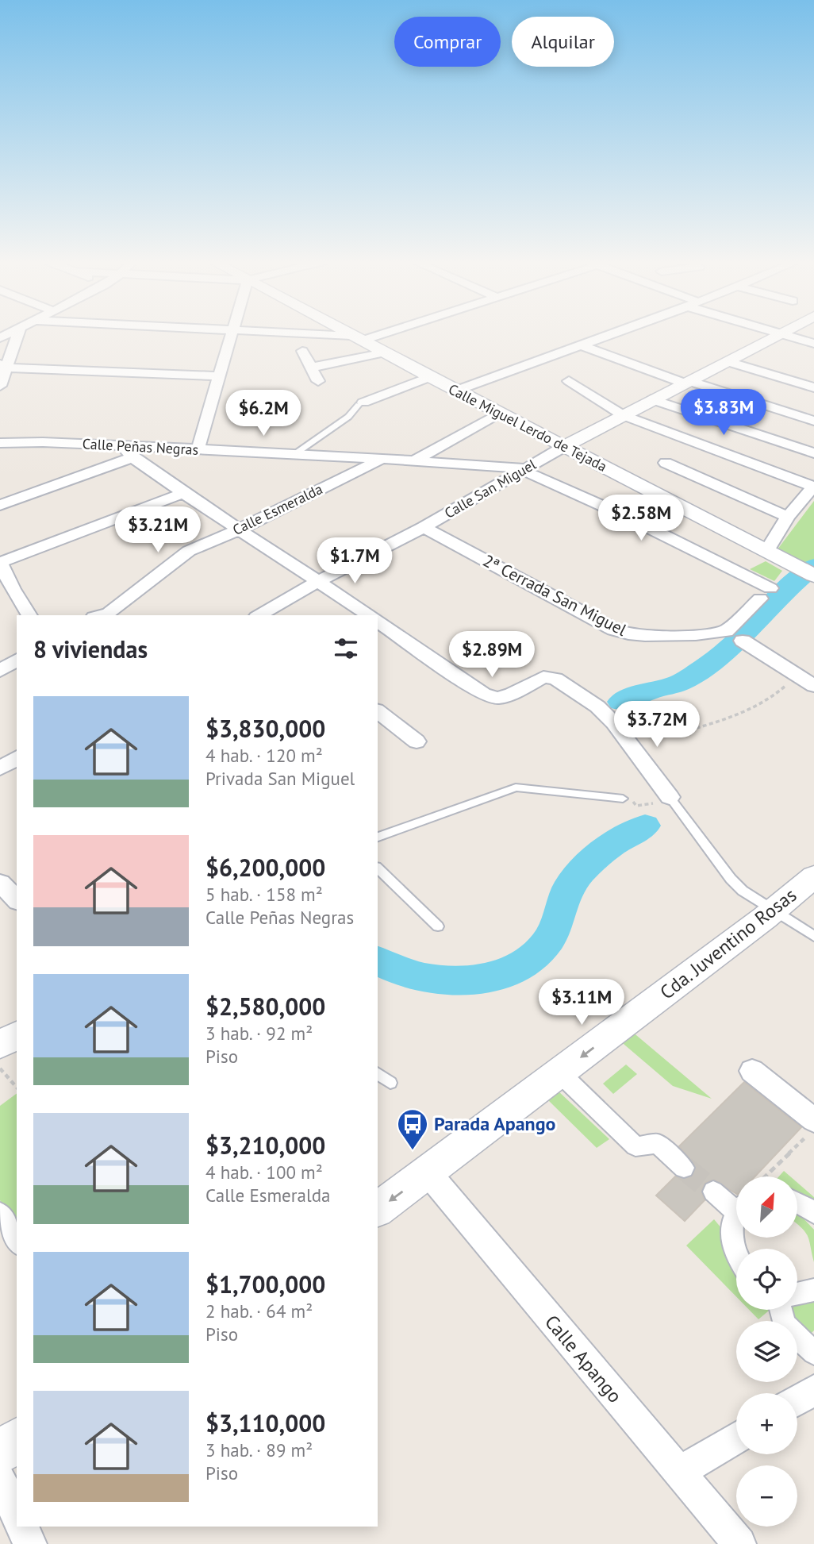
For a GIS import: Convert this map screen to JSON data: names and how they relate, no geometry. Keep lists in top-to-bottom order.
{
  "streets": {
    "street": [
      "Calle Miguel Lerdo de Tejada",
      "Calle Peñas Negras",
      "Calle San Miguel",
      "Calle Esmeralda",
      "2ª Cerrada San Miguel",
      "Cda. Juventino Rosas",
      "Calle Apango"
    ]
  },
  "crossings": [
    ["Calle Miguel Lerdo de Tejada", "Calle San Miguel"],
    ["Calle Peñas Negras", "Calle San Miguel"],
    ["Calle Peñas Negras", "Calle Esmeralda"],
    ["Calle Peñas Negras", "2ª Cerrada San Miguel"],
    ["Calle San Miguel", "2ª Cerrada San Miguel"],
    ["Cda. Juventino Rosas", "Calle Apango"]
  ],
  "one_way": ["Cda. Juventino Rosas"],
  "places": {
    "bus stop": ["Parada Apango"]
  },
  "north": "top right",
  "page": {
    "chip": ["Comprar", "Alquilar"],
    "price": [
      "$3.83M",
      "$6.2M",
      "$2.58M",
      "$3.21M",
      "$1.7M",
      "$2.89M",
      "$3.72M",
      "$3.11M"
    ],
    "heading": "8 viviendas",
    "list": [
      {
        "name": "$3,830,000",
        "note": "4 hab. · 120 m² · Privada San Miguel"
      },
      {
        "name": "$6,200,000",
        "note": "5 hab. · 158 m² · Calle Peñas Negras"
      },
      {
        "name": "$2,580,000",
        "note": "3 hab. · 92 m² · Piso"
      },
      {
        "name": "$3,210,000",
        "note": "4 hab. · 100 m² · Calle Esmeralda"
      },
      {
        "name": "$1,700,000",
        "note": "2 hab. · 64 m² · Piso"
      },
      {
        "name": "$3,110,000",
        "note": "3 hab. · 89 m² · Piso"
      }
    ],
    "map_buttons": ["+", "−"]
  }
}
